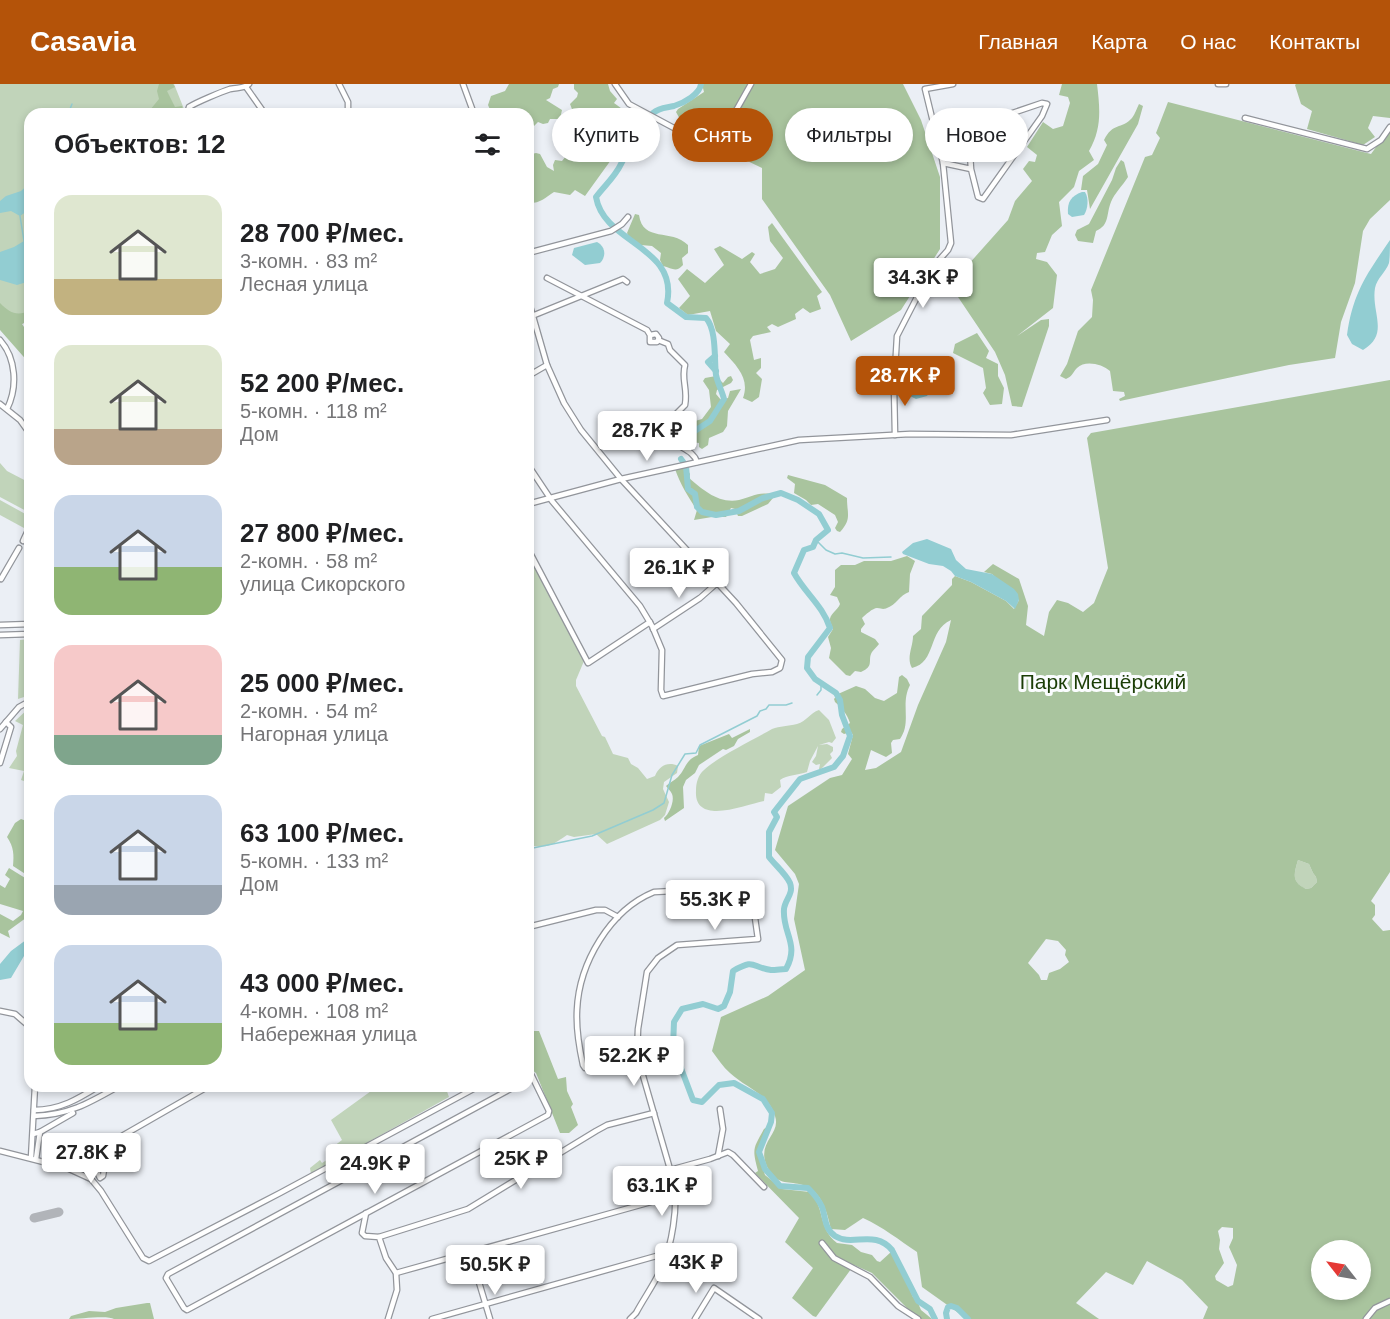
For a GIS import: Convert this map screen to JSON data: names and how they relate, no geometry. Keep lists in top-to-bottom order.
{
  "parks": ["Парк Мещёрский"],
  "north": "top left",
  "page": {
    "header": "Casavia",
    "nav": [
      "Главная",
      "Карта",
      "О нас",
      "Контакты"
    ],
    "chip": [
      "Купить",
      "Снять",
      "Фильтры",
      "Новое"
    ],
    "heading": "Объектов: 12",
    "list": [
      {
        "name": "28 700 ₽/мес.",
        "note": "3-комн. · 83 m² · Лесная улица"
      },
      {
        "name": "52 200 ₽/мес.",
        "note": "5-комн. · 118 m² · Дом"
      },
      {
        "name": "27 800 ₽/мес.",
        "note": "2-комн. · 58 m² · улица Сикорского"
      },
      {
        "name": "25 000 ₽/мес.",
        "note": "2-комн. · 54 m² · Нагорная улица"
      },
      {
        "name": "63 100 ₽/мес.",
        "note": "5-комн. · 133 m² · Дом"
      },
      {
        "name": "43 000 ₽/мес.",
        "note": "4-комн. · 108 m² · Набережная улица"
      }
    ],
    "price": [
      "34.3K ₽",
      "28.7K ₽",
      "28.7K ₽",
      "26.1K ₽",
      "55.3K ₽",
      "52.2K ₽",
      "27.8K ₽",
      "25K ₽",
      "24.9K ₽",
      "63.1K ₽",
      "43K ₽",
      "50.5K ₽"
    ]
  }
}
